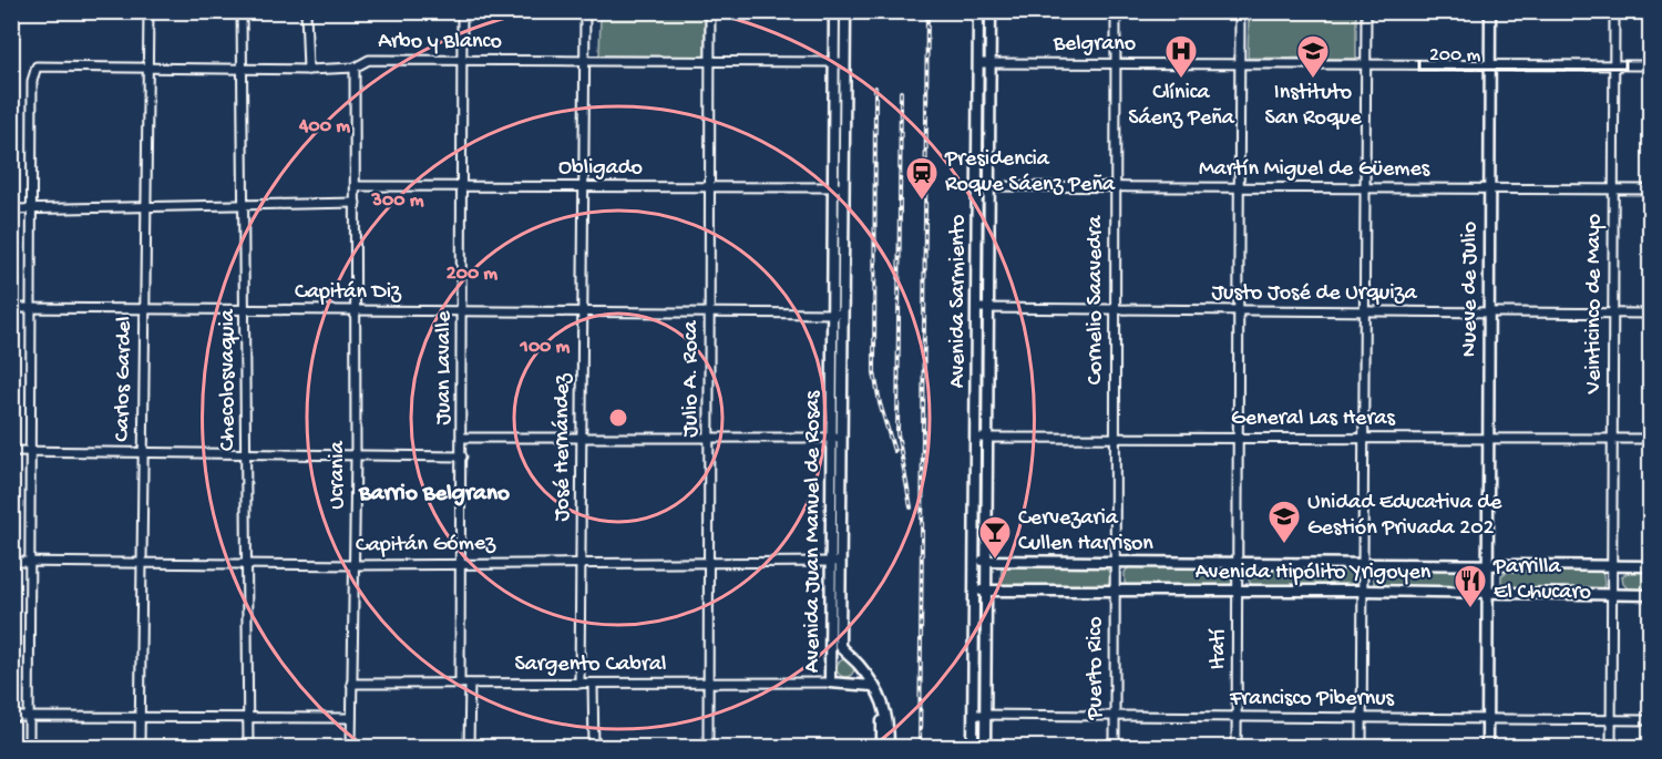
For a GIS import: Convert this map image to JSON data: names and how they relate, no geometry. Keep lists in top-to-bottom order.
{
  "streets": {
    "main road": [
      "Nueve de Julio",
      "Avenida Sarmiento",
      "Avenida Juan Manuel de Rosas",
      "Avenida Hipólito Yrigoyen"
    ],
    "street": [
      "Arbo y Blanco",
      "Belgrano",
      "Obligado",
      "Martín Miguel de Güemes",
      "Capitán Diz",
      "Justo José de Urquiza",
      "Cornelio Saavedra",
      "Veinticinco de Mayo",
      "Juan Lavalle",
      "Carlos Gardel",
      "Julio A. Roca",
      "Checolosvaquia",
      "General Las Heras",
      "José Hernández",
      "Ucrania",
      "Capitán Gómez",
      "Itatí",
      "Sargento Cabral",
      "Puerto Rico",
      "Francisco Pibernus"
    ]
  },
  "crossings": [
    ["Arbo y Blanco", "Juan Lavalle"],
    ["Arbo y Blanco", "Carlos Gardel"],
    ["Arbo y Blanco", "Julio A. Roca"],
    ["Arbo y Blanco", "Checolosvaquia"],
    ["Arbo y Blanco", "José Hernández"],
    ["Arbo y Blanco", "Ucrania"],
    ["Arbo y Blanco", "Avenida Juan Manuel de Rosas"],
    ["Belgrano", "Nueve de Julio"],
    ["Belgrano", "Cornelio Saavedra"],
    ["Belgrano", "Avenida Sarmiento"],
    ["Belgrano", "Veinticinco de Mayo"],
    ["Belgrano", "Itatí"],
    ["Obligado", "Juan Lavalle"],
    ["Obligado", "Julio A. Roca"],
    ["Obligado", "José Hernández"],
    ["Obligado", "Ucrania"],
    ["Obligado", "Avenida Juan Manuel de Rosas"],
    ["Martín Miguel de Güemes", "Nueve de Julio"],
    ["Martín Miguel de Güemes", "Cornelio Saavedra"],
    ["Martín Miguel de Güemes", "Avenida Sarmiento"],
    ["Martín Miguel de Güemes", "Veinticinco de Mayo"],
    ["Martín Miguel de Güemes", "Itatí"],
    ["Nueve de Julio", "Justo José de Urquiza"],
    ["Nueve de Julio", "General Las Heras"],
    ["Nueve de Julio", "Avenida Hipólito Yrigoyen"],
    ["Nueve de Julio", "Francisco Pibernus"],
    ["Capitán Diz", "Juan Lavalle"],
    ["Capitán Diz", "Carlos Gardel"],
    ["Capitán Diz", "Julio A. Roca"],
    ["Capitán Diz", "Checolosvaquia"],
    ["Capitán Diz", "José Hernández"],
    ["Capitán Diz", "Ucrania"],
    ["Capitán Diz", "Avenida Juan Manuel de Rosas"],
    ["Justo José de Urquiza", "Cornelio Saavedra"],
    ["Justo José de Urquiza", "Avenida Sarmiento"],
    ["Justo José de Urquiza", "Veinticinco de Mayo"],
    ["Justo José de Urquiza", "Itatí"],
    ["Cornelio Saavedra", "General Las Heras"],
    ["Cornelio Saavedra", "Avenida Hipólito Yrigoyen"],
    ["Cornelio Saavedra", "Puerto Rico"],
    ["Avenida Sarmiento", "General Las Heras"],
    ["Avenida Sarmiento", "Avenida Hipólito Yrigoyen"],
    ["Avenida Sarmiento", "Francisco Pibernus"],
    ["Veinticinco de Mayo", "General Las Heras"],
    ["Veinticinco de Mayo", "Avenida Hipólito Yrigoyen"],
    ["Veinticinco de Mayo", "Francisco Pibernus"],
    ["Juan Lavalle", "Capitán Gómez"],
    ["Juan Lavalle", "Sargento Cabral"],
    ["Carlos Gardel", "Capitán Gómez"],
    ["Julio A. Roca", "Capitán Gómez"],
    ["Julio A. Roca", "Sargento Cabral"],
    ["Checolosvaquia", "Capitán Gómez"],
    ["General Las Heras", "Itatí"],
    ["José Hernández", "Capitán Gómez"],
    ["José Hernández", "Sargento Cabral"],
    ["Ucrania", "Capitán Gómez"],
    ["Ucrania", "Sargento Cabral"],
    ["Avenida Juan Manuel de Rosas", "Capitán Gómez"],
    ["Avenida Juan Manuel de Rosas", "Sargento Cabral"],
    ["Avenida Hipólito Yrigoyen", "Itatí"],
    ["Avenida Hipólito Yrigoyen", "Puerto Rico"],
    ["Itatí", "Francisco Pibernus"],
    ["Puerto Rico", "Francisco Pibernus"]
  ],
  "districts": ["Barrio Belgrano"],
  "places": {
    "hospital": ["Clínica Sáenz Peña"],
    "school or university": ["Instituto San Roque", "Unidad Educativa de Gestión Privada 202"],
    "station": ["Presidencia Roque Sáenz Peña"],
    "bar": ["Cervezaria Cullen Harrison"],
    "restaurant": ["Parrilla El Chucaro"]
  },
  "scale_bar": "200 m",
  "rings": [
    "400 m",
    "300 m",
    "200 m",
    "100 m"
  ]
}
